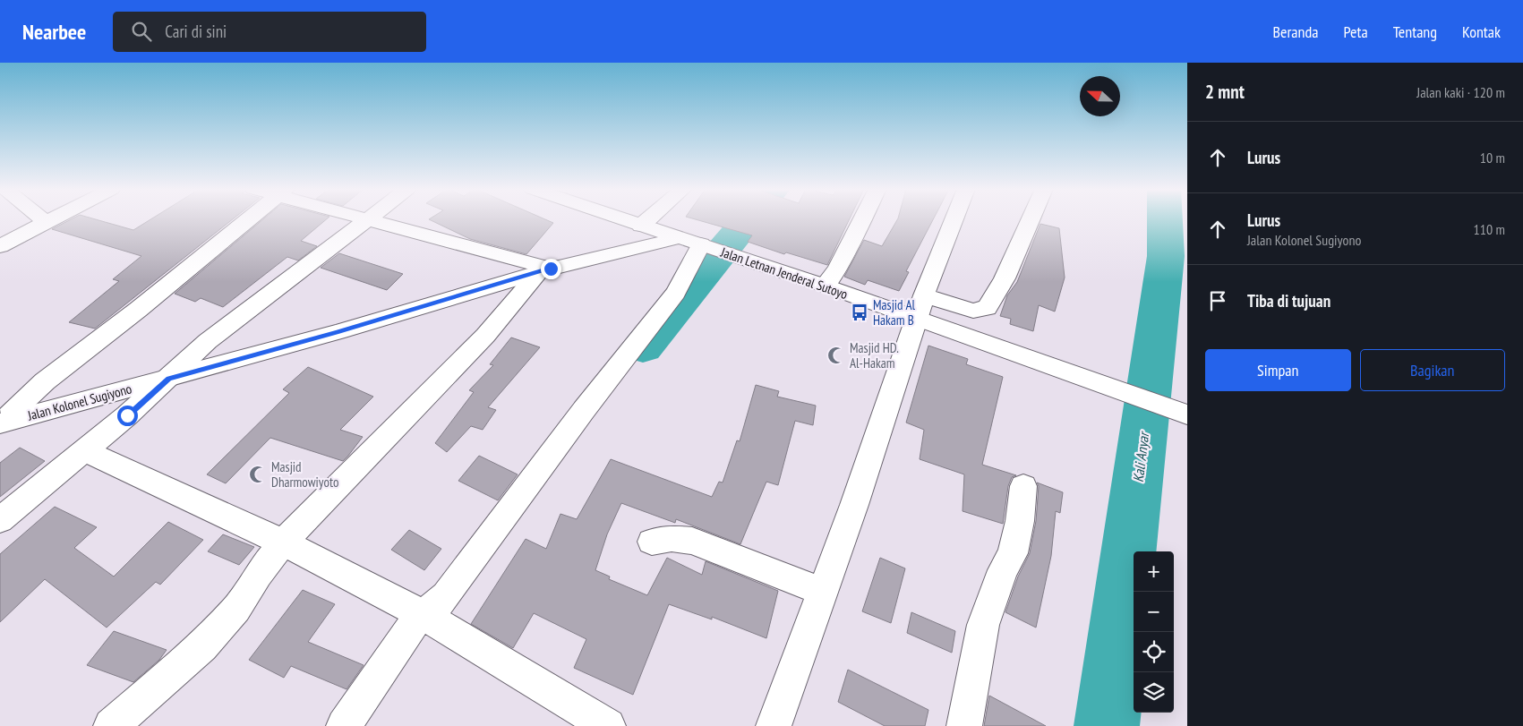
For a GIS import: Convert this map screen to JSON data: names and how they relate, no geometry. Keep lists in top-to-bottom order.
{
  "streets": {
    "street": ["Jalan Letnan Jenderal Sutoyo", "Jalan Kolonel Sugiyono"]
  },
  "crossings": [
    ["Jalan Letnan Jenderal Sutoyo", "Jalan Kolonel Sugiyono"]
  ],
  "water": ["Kali Anyar"],
  "places": {
    "bus stop": ["Masjid Al Hakam B"],
    "mosque": ["Masjid HD. Al-Hakam", "Masjid Dharmowiyoto"]
  },
  "north": "left",
  "page": {
    "header": "Nearbee",
    "search": "Cari di sini",
    "nav": [
      "Beranda",
      "Peta",
      "Tentang",
      "Kontak"
    ],
    "heading": ["2 mnt", "Jalan kaki · 120 m"],
    "list": [
      ["Lurus", "10 m"],
      ["Lurus", "Jalan Kolonel Sugiyono", "110 m"],
      "Tiba di tujuan"
    ],
    "buttons": ["Simpan", "Bagikan"],
    "map_buttons": ["+", "−"]
  }
}
